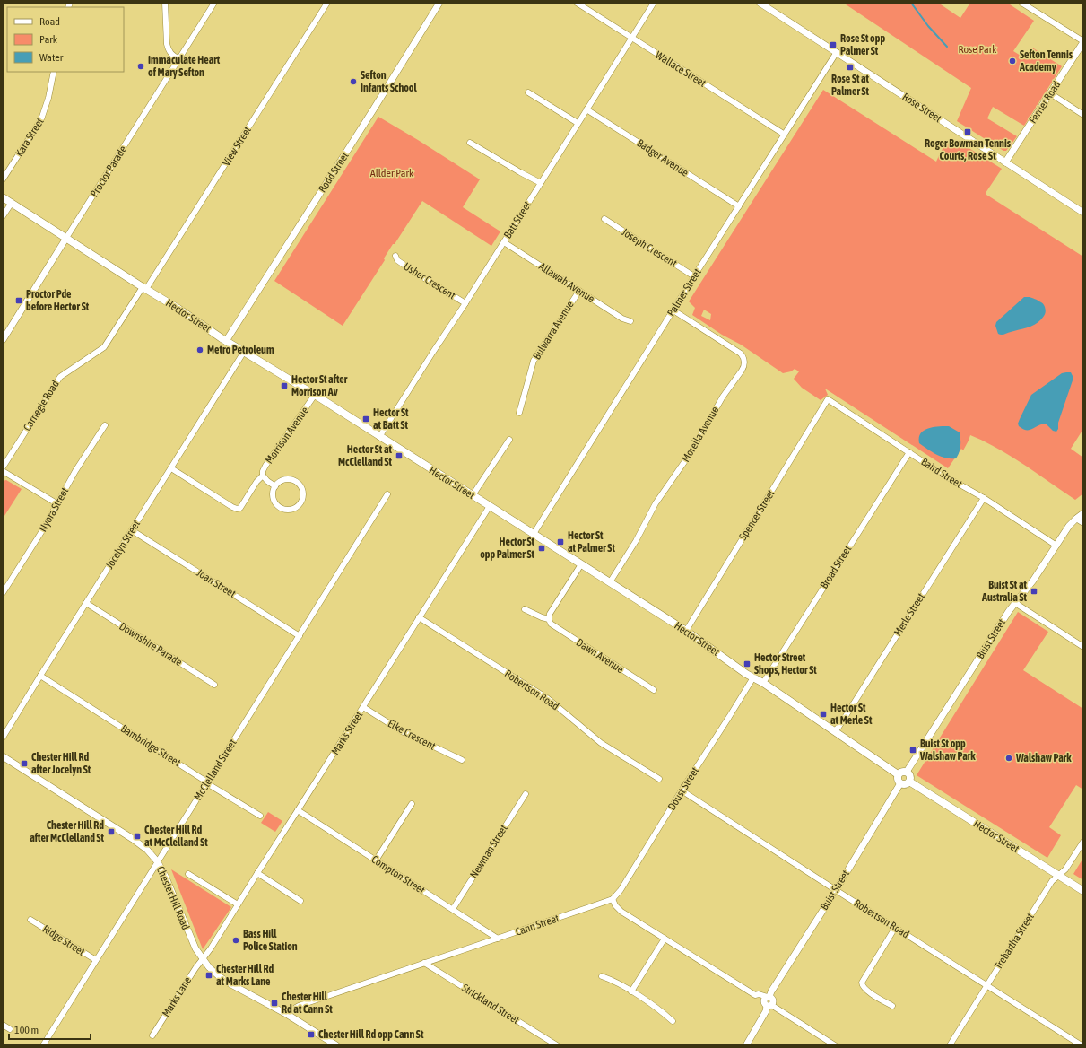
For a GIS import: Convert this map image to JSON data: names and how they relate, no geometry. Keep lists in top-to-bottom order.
{
  "streets": {
    "main road": ["Hector Street"],
    "street": [
      "Wallace Street",
      "Ferrier Road",
      "Rose Street",
      "Kara Street",
      "View Street",
      "Badger Avenue",
      "Proctor Parade",
      "Rodd Street",
      "Batt Street",
      "Joseph Crescent",
      "Usher Crescent",
      "Allawah Avenue",
      "Palmer Street",
      "Bulwarra Avenue",
      "Carnegie Road",
      "Morella Avenue",
      "Morrison Avenue",
      "Baird Street",
      "Nyora Street",
      "Spencer Street",
      "Jocelyn Street",
      "Broad Street",
      "Joan Street",
      "Merle Street",
      "Buist Street",
      "Downshire Parade",
      "Dawn Avenue",
      "Robertson Road",
      "Marks Street",
      "Elke Crescent",
      "Bambridge Street",
      "McClelland Street",
      "Doust Street",
      "Newman Street",
      "Compton Street",
      "Chester Hill Road",
      "Cann Street",
      "Ridge Street",
      "Trebartha Street",
      "Marks Lane",
      "Strickland Street"
    ]
  },
  "crossings": [
    ["Wallace Street", "Batt Street"],
    ["Wallace Street", "Palmer Street"],
    ["Ferrier Road", "Rose Street"],
    ["Rose Street", "Palmer Street"],
    ["View Street", "Hector Street"],
    ["View Street", "Carnegie Road"],
    ["Badger Avenue", "Batt Street"],
    ["Badger Avenue", "Palmer Street"],
    ["Proctor Parade", "Hector Street"],
    ["Rodd Street", "Hector Street"],
    ["Batt Street", "Usher Crescent"],
    ["Batt Street", "Allawah Avenue"],
    ["Batt Street", "Hector Street"],
    ["Joseph Crescent", "Palmer Street"],
    ["Allawah Avenue", "Bulwarra Avenue"],
    ["Palmer Street", "Hector Street"],
    ["Palmer Street", "Morella Avenue"],
    ["Hector Street", "Carnegie Road"],
    ["Hector Street", "Morella Avenue"],
    ["Hector Street", "Morrison Avenue"],
    ["Hector Street", "Spencer Street"],
    ["Hector Street", "Jocelyn Street"],
    ["Hector Street", "Broad Street"],
    ["Hector Street", "Merle Street"],
    ["Hector Street", "Buist Street"],
    ["Hector Street", "Marks Street"],
    ["Hector Street", "Doust Street"],
    ["Hector Street", "Trebartha Street"],
    ["Morrison Avenue", "Jocelyn Street"],
    ["Baird Street", "Spencer Street"],
    ["Baird Street", "Broad Street"],
    ["Baird Street", "Merle Street"],
    ["Baird Street", "Buist Street"],
    ["Jocelyn Street", "Joan Street"],
    ["Jocelyn Street", "Downshire Parade"],
    ["Jocelyn Street", "Bambridge Street"],
    ["Joan Street", "McClelland Street"],
    ["Buist Street", "Robertson Road"],
    ["Robertson Road", "Marks Street"],
    ["Robertson Road", "Doust Street"],
    ["Robertson Road", "Trebartha Street"],
    ["Marks Street", "Elke Crescent"],
    ["Marks Street", "Compton Street"],
    ["Marks Street", "Chester Hill Road"],
    ["Marks Street", "Marks Lane"],
    ["Bambridge Street", "McClelland Street"],
    ["McClelland Street", "Chester Hill Road"],
    ["McClelland Street", "Ridge Street"],
    ["Doust Street", "Cann Street"],
    ["Newman Street", "Compton Street"],
    ["Compton Street", "Cann Street"],
    ["Chester Hill Road", "Cann Street"],
    ["Chester Hill Road", "Marks Lane"],
    ["Cann Street", "Strickland Street"]
  ],
  "parks": ["Rose Park", "Allder Park"],
  "places": {
    "transit": [
      "Rose St opp Palmer St",
      "Rose St at Palmer St",
      "Roger Bowman Tennis Courts, Rose St",
      "Proctor Pde before Hector St",
      "Hector St after Morrison Av",
      "Hector St at Batt St",
      "Hector St at McClelland St",
      "Hector St at Palmer St",
      "Hector St opp Palmer St",
      "Buist St at Australia St",
      "Hector Street Shops, Hector St",
      "Hector St at Merle St",
      "Buist St opp Walshaw Park",
      "Chester Hill Rd after Jocelyn St",
      "Chester Hill Rd after McClelland St",
      "Chester Hill Rd at McClelland St",
      "Chester Hill Rd at Marks Lane",
      "Chester Hill Rd at Cann St",
      "Chester Hill Rd opp Cann St"
    ],
    "other": [
      "Sefton Tennis Academy",
      "Immaculate Heart of Mary Sefton",
      "Sefton Infants School",
      "Metro Petroleum",
      "Walshaw Park",
      "Bass Hill Police Station"
    ]
  },
  "legend": ["Road", "Park", "Water"],
  "scale_bar": "100 m"
}
